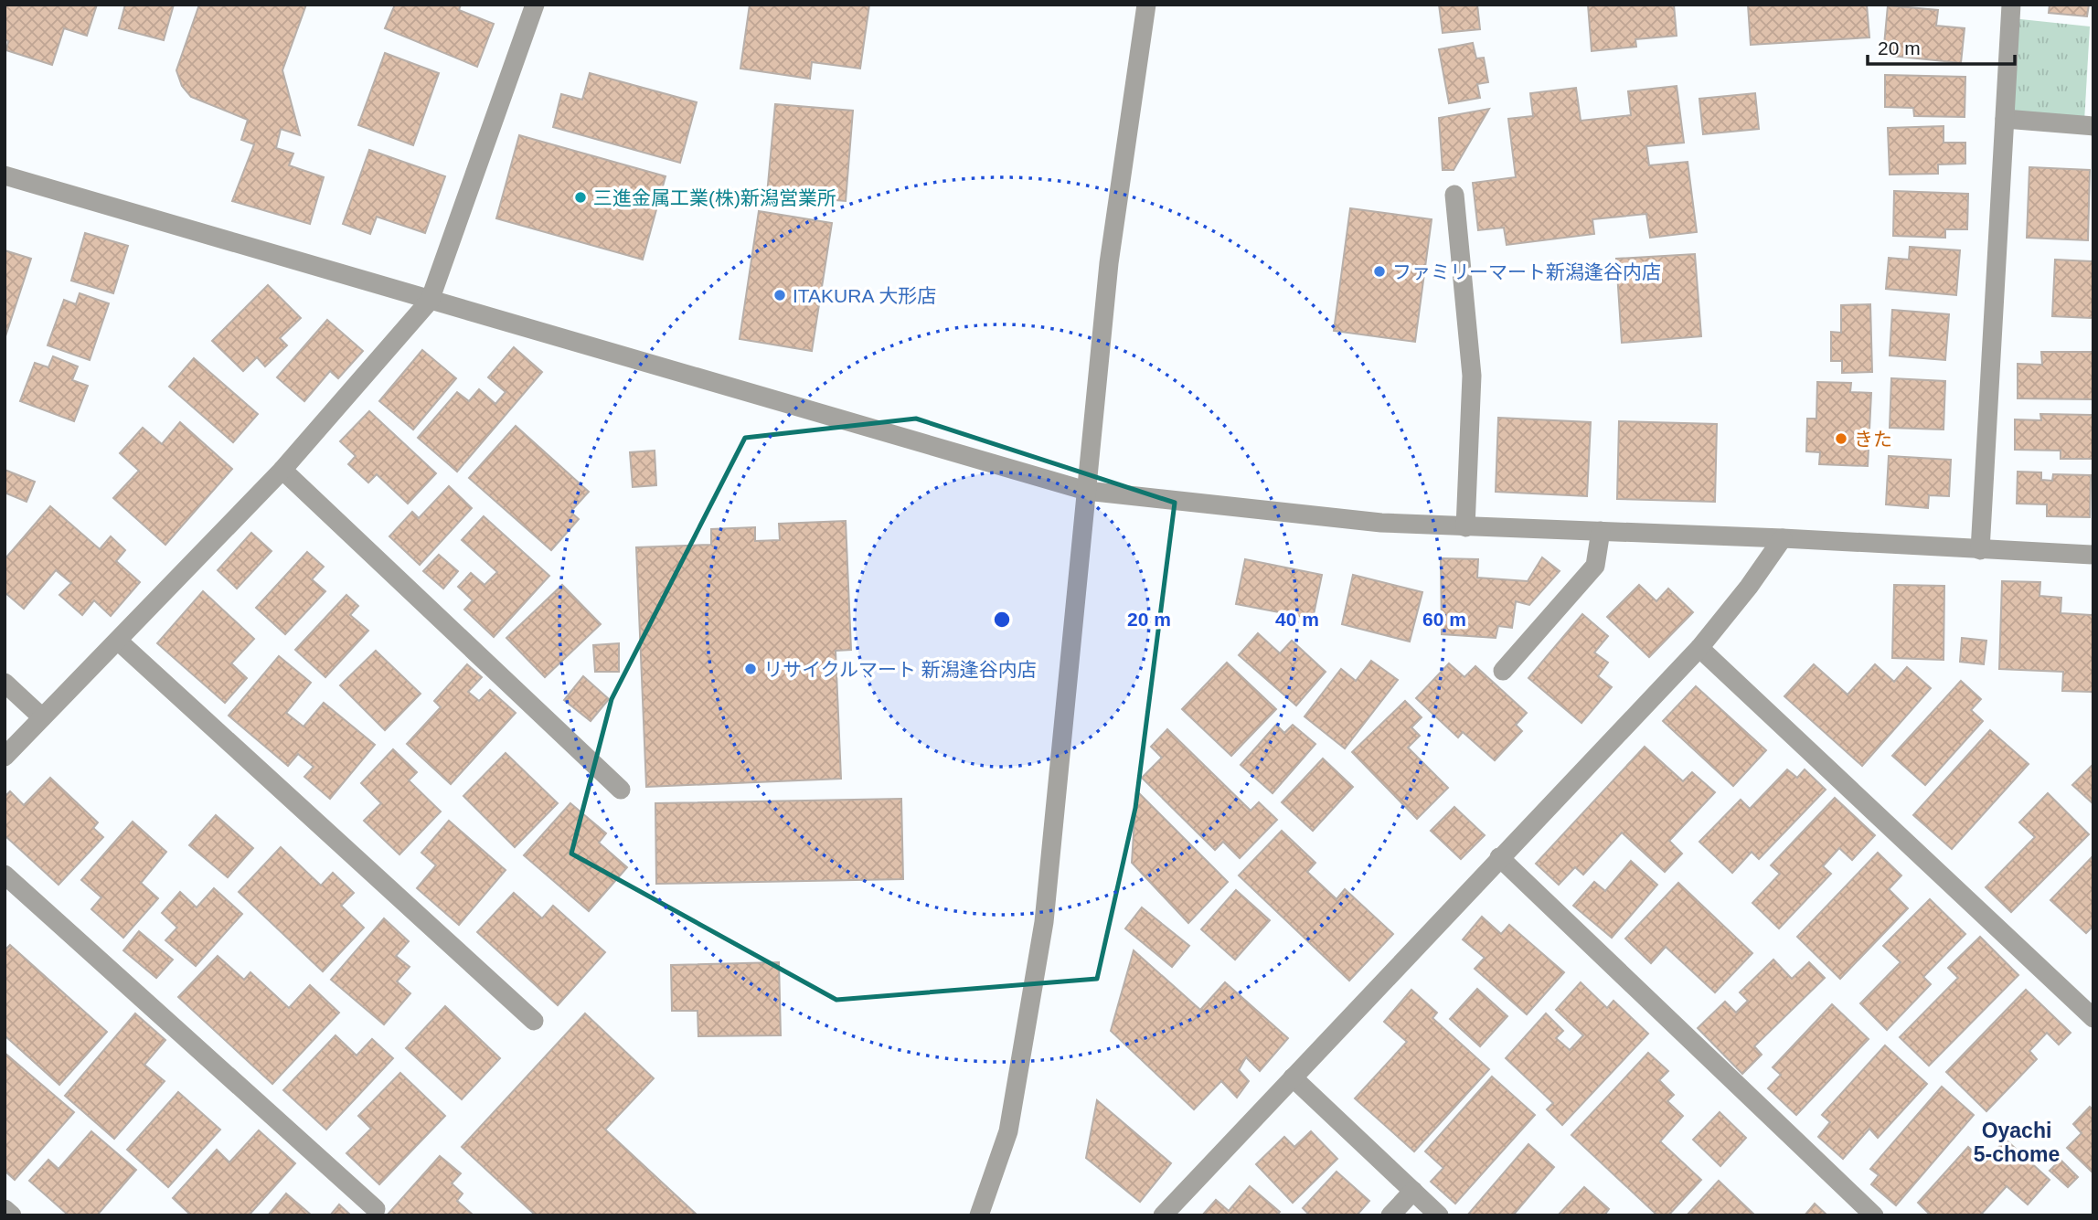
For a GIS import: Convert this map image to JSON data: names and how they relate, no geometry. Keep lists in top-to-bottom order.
{
  "districts": ["Oyachi 5-chome"],
  "places": [
    "三進金属工業(株)新潟営業所",
    "ファミリーマート新潟逢谷内店",
    "ITAKURA 大形店",
    "きた",
    "リサイクルマート 新潟逢谷内店"
  ],
  "scale_bar": "20 m",
  "rings": ["20 m", "40 m", "60 m"]
}
